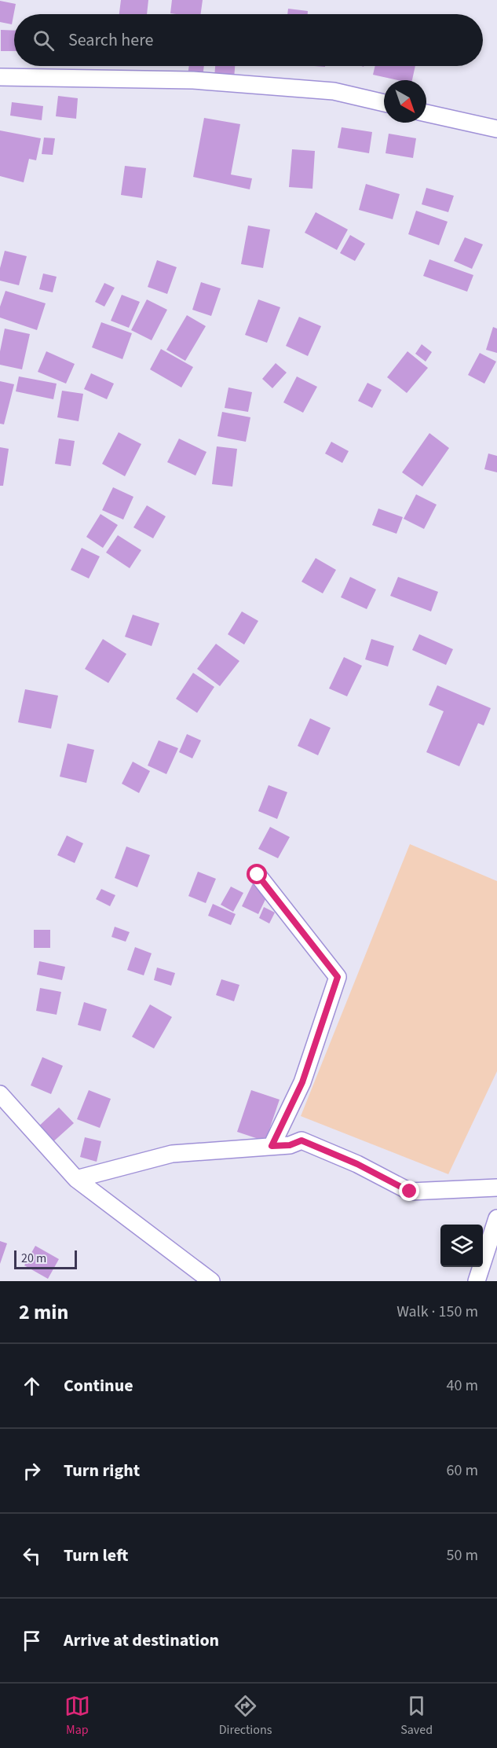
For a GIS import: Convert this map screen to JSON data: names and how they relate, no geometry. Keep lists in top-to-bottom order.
{
  "scale_bar": "20 m",
  "north": "bottom right",
  "page": {
    "search": "Search here",
    "scale": "20 m",
    "heading": ["2 min", "Walk · 150 m"],
    "list": [
      ["Continue", "40 m"],
      ["Turn right", "60 m"],
      ["Turn left", "50 m"],
      "Arrive at destination"
    ],
    "nav": ["Map", "Directions", "Saved"]
  }
}
